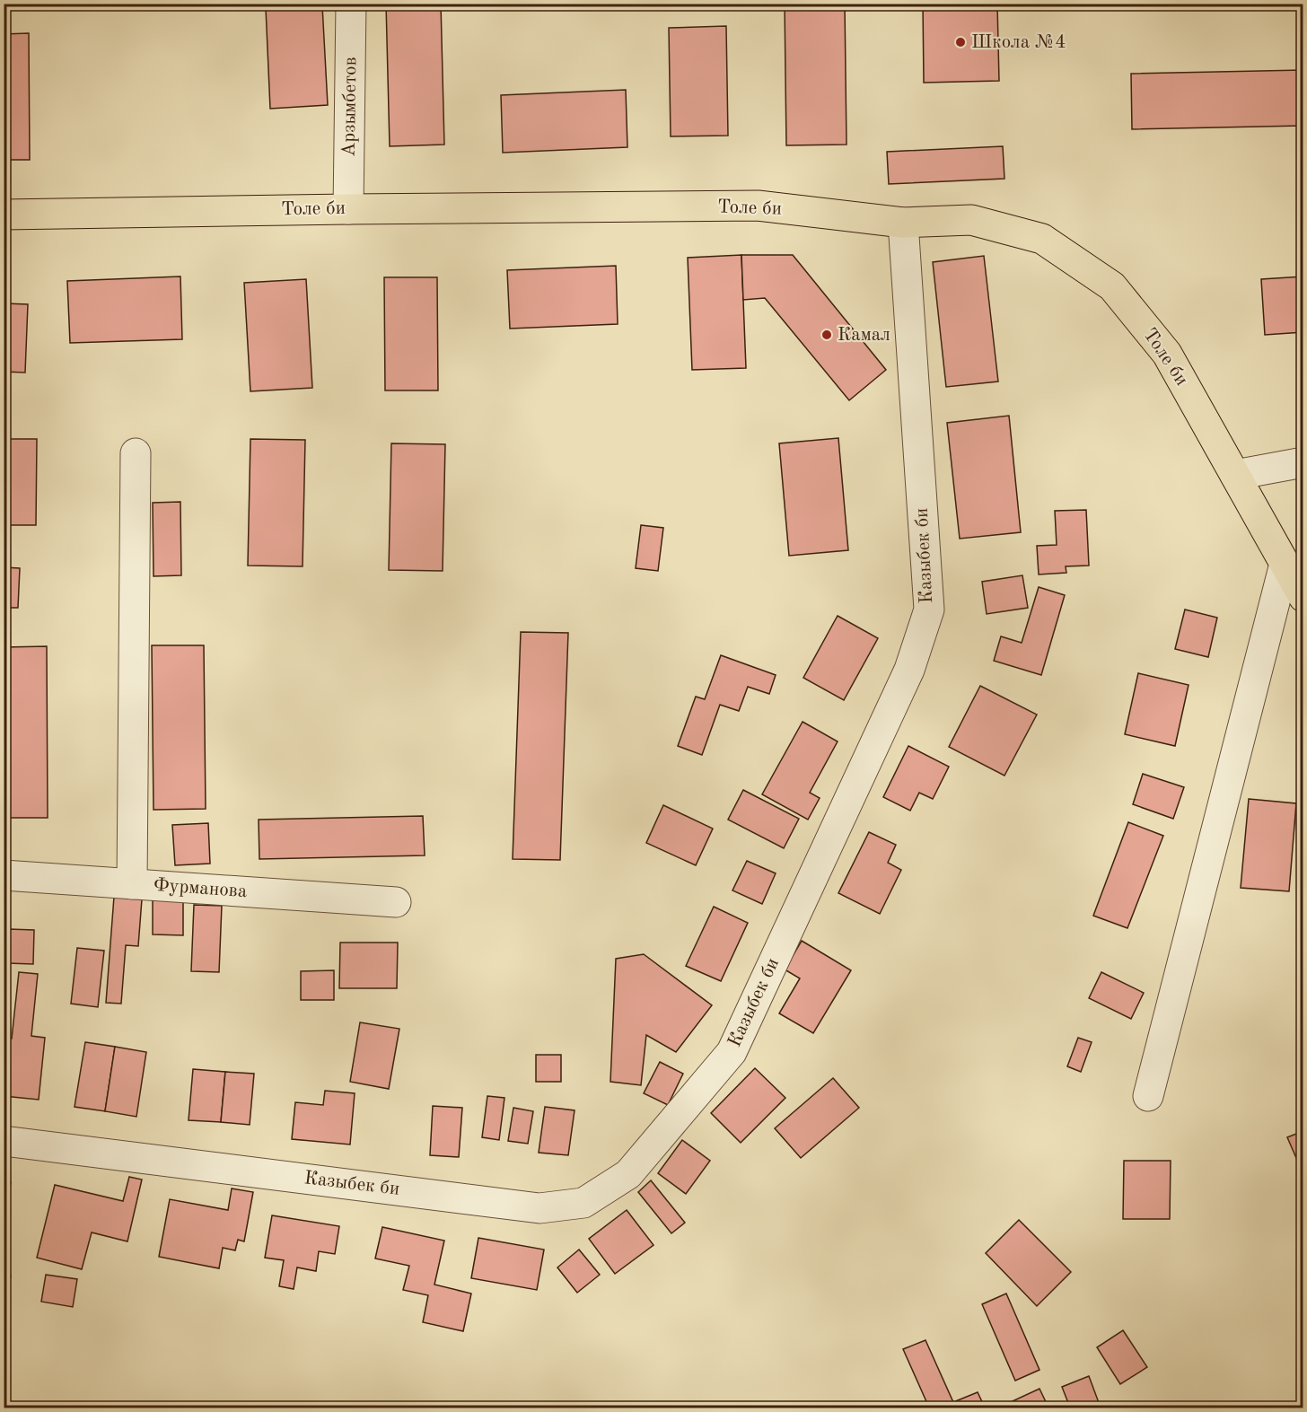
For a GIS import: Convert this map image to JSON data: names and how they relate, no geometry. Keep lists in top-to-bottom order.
{
  "streets": {
    "main road": ["Толе би"],
    "street": ["Арзымбетов", "Казыбек би", "Фурманова"]
  },
  "crossings": [
    ["Арзымбетов", "Толе би"],
    ["Толе би", "Казыбек би"]
  ],
  "places": ["Школа №4", "Камал"]
}
